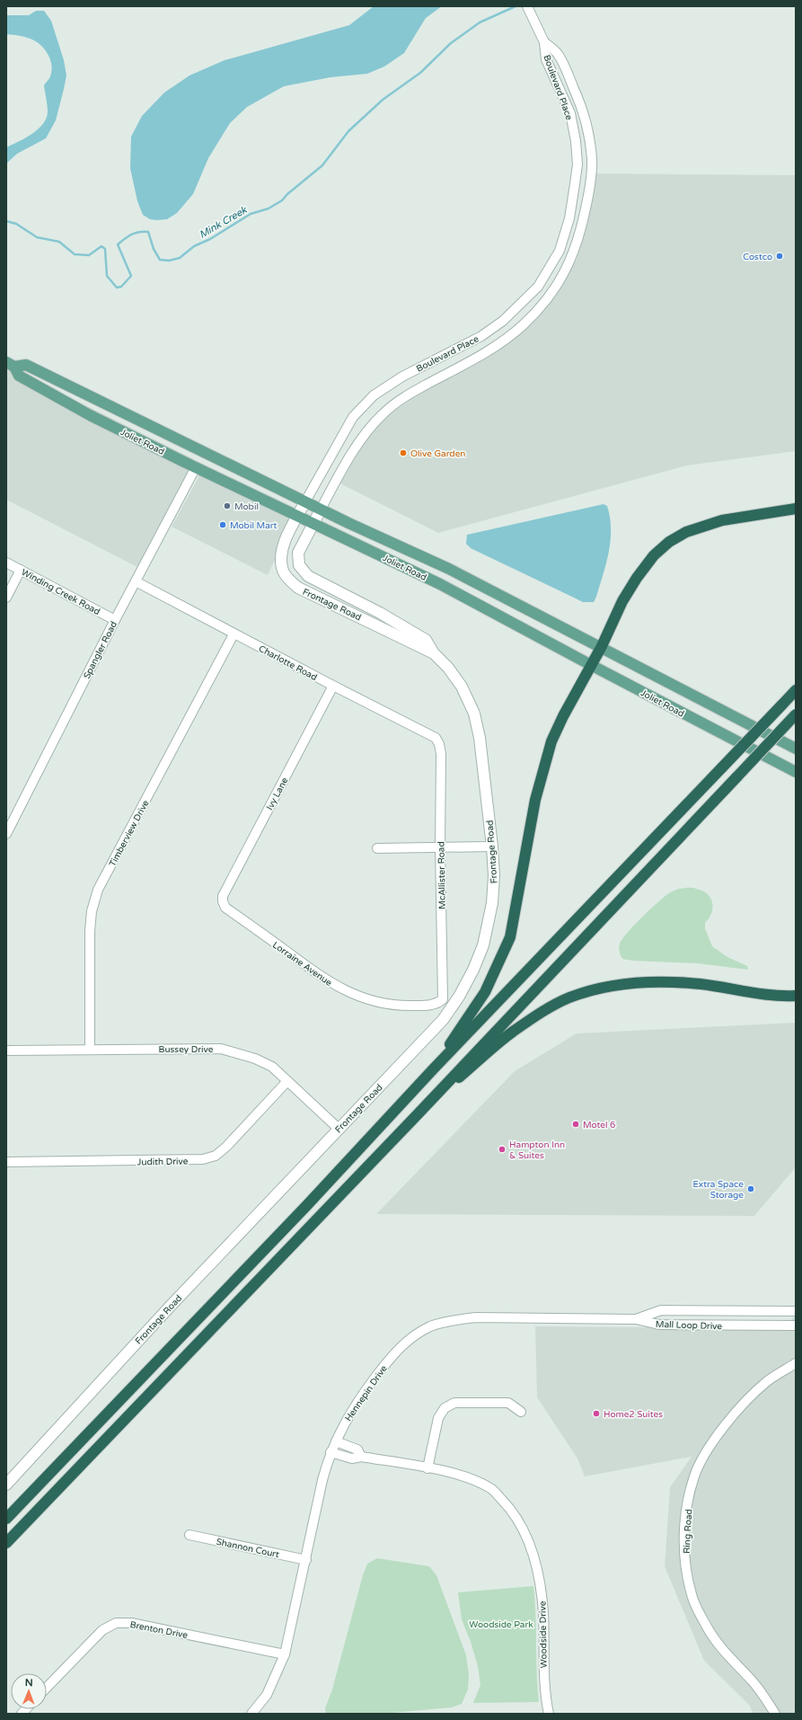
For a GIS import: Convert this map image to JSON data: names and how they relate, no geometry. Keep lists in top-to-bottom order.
{
  "streets": {
    "main road": ["Joliet Road"],
    "street": [
      "Boulevard Place",
      "Winding Creek Road",
      "Frontage Road",
      "Spangler Road",
      "Charlotte Road",
      "Ivy Lane",
      "Timberview Drive",
      "McAllister Road",
      "Lorraine Avenue",
      "Bussey Drive",
      "Judith Drive",
      "Mall Loop Drive",
      "Hennepin Drive",
      "Ring Road",
      "Shannon Court",
      "Brenton Drive",
      "Woodside Drive"
    ]
  },
  "crossings": [
    ["Boulevard Place", "Joliet Road"],
    ["Boulevard Place", "Frontage Road"],
    ["Joliet Road", "Frontage Road"],
    ["Joliet Road", "Spangler Road"],
    ["Winding Creek Road", "Spangler Road"],
    ["Frontage Road", "Bussey Drive"],
    ["Spangler Road", "Charlotte Road"],
    ["Charlotte Road", "Ivy Lane"],
    ["Charlotte Road", "Timberview Drive"],
    ["Charlotte Road", "McAllister Road"],
    ["Ivy Lane", "Lorraine Avenue"],
    ["Timberview Drive", "Bussey Drive"],
    ["McAllister Road", "Lorraine Avenue"],
    ["Bussey Drive", "Judith Drive"],
    ["Mall Loop Drive", "Hennepin Drive"],
    ["Hennepin Drive", "Shannon Court"],
    ["Hennepin Drive", "Brenton Drive"],
    ["Hennepin Drive", "Woodside Drive"]
  ],
  "water": ["Mink Creek"],
  "parks": ["Woodside Park"],
  "places": [
    "Costco",
    "Olive Garden",
    "Mobil",
    "Mobil Mart",
    "Motel 6",
    "Hampton Inn & Suites",
    "Extra Space Storage",
    "Home2 Suites"
  ],
  "north": "top"
}
